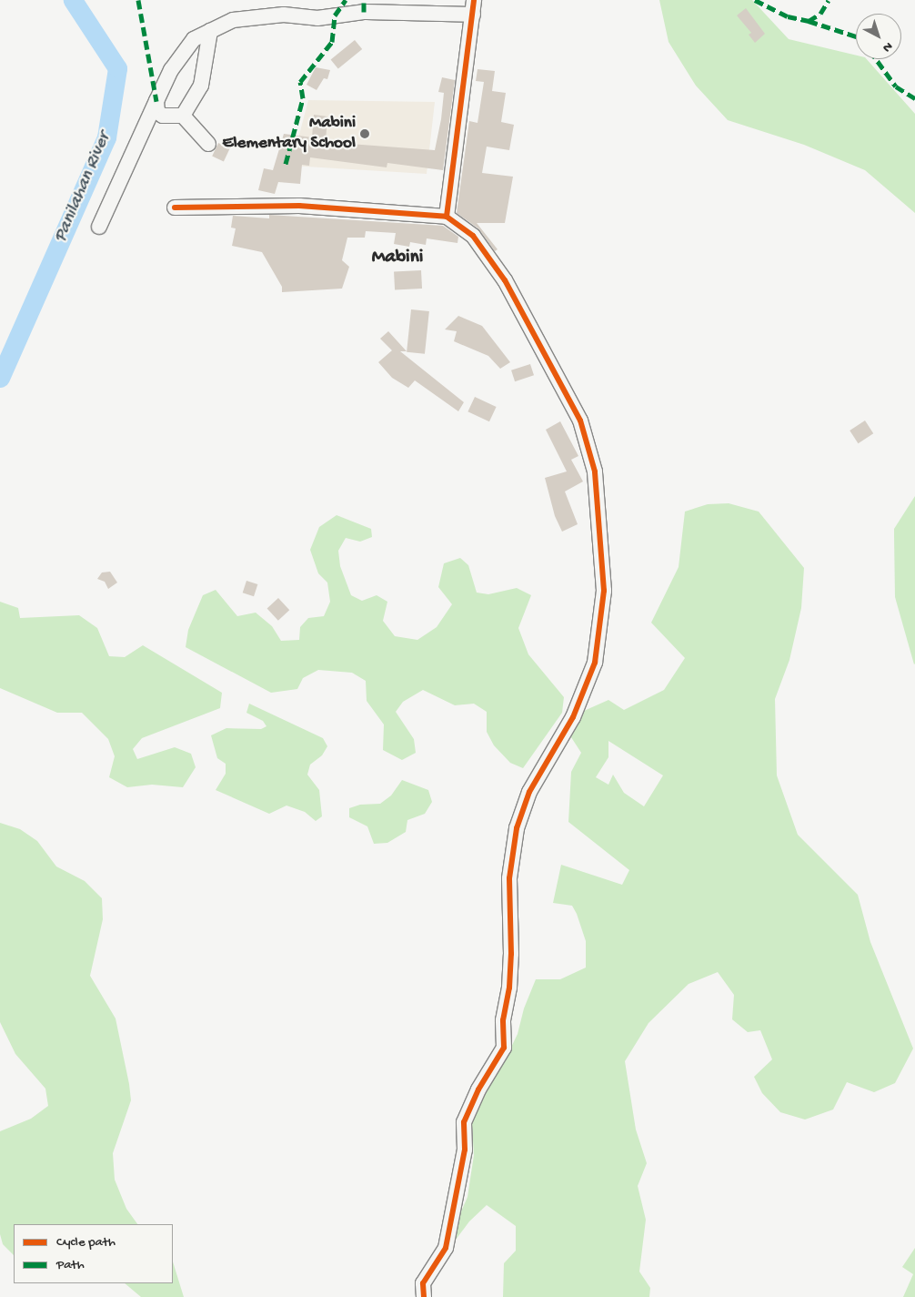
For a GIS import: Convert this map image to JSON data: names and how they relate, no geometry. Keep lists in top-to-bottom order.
{
  "districts": ["Mabini"],
  "water": ["Panilahan River"],
  "places": ["Mabini Elementary School"],
  "legend": ["Cycle path", "Path"],
  "north": "bottom right"
}
